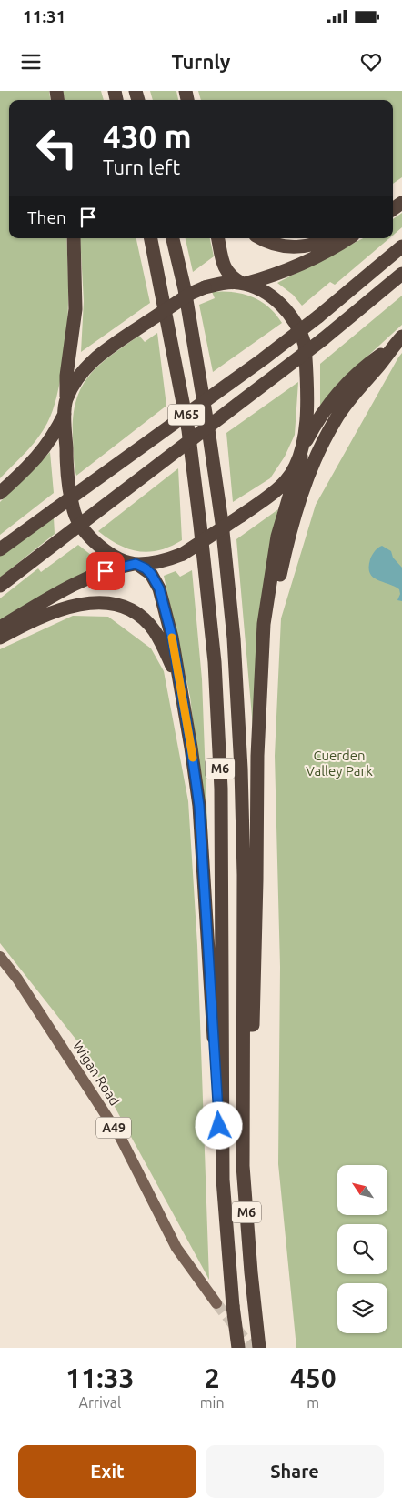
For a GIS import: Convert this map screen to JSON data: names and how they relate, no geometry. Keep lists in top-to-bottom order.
{
  "streets": {
    "highway": ["M65", "M6"],
    "main road": ["Wigan Road", "A49"]
  },
  "parks": ["Cuerden Valley Park"],
  "north": "top left",
  "page": {
    "status": "11:31",
    "header": "Turnly",
    "turn": ["430 m", "Turn left"],
    "then": "Then",
    "eta": [
      "11:33",
      "Arrival",
      "2",
      "min",
      "450",
      "m"
    ],
    "buttons": ["Exit", "Share"]
  }
}
